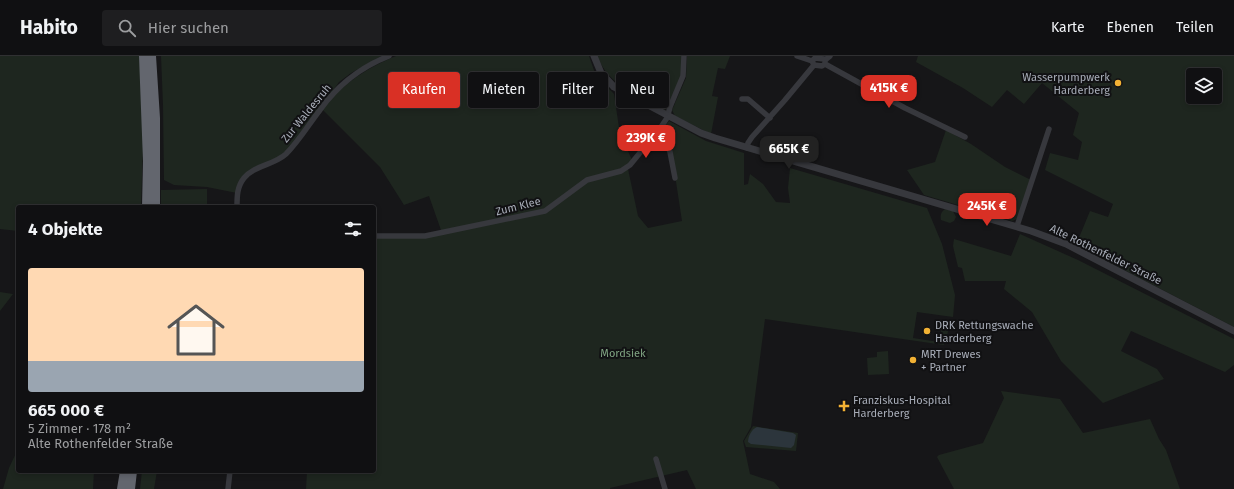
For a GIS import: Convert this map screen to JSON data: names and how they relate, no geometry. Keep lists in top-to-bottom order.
{
  "streets": {
    "street": ["Zur Waldesruh", "Zum Klee", "Alte Rothenfelder Straße"]
  },
  "crossings": [
    ["Zum Klee", "Alte Rothenfelder Straße"]
  ],
  "parks": ["Mordsiek"],
  "places": {
    "other": ["Wasserpumpwerk Harderberg", "DRK Rettungswache Harderberg", "MRT Drewes + Partner"],
    "health": ["Franziskus-Hospital Harderberg"]
  },
  "page": {
    "header": "Habito",
    "search": "Hier suchen",
    "nav": ["Karte", "Ebenen", "Teilen"],
    "chip": [
      "Kaufen",
      "Mieten",
      "Filter",
      "Neu"
    ],
    "price": [
      "415K €",
      "239K €",
      "665K €",
      "245K €"
    ],
    "heading": "4 Objekte",
    "list": [
      {
        "name": "665 000 €",
        "note": "5 Zimmer · 178 m² · Alte Rothenfelder Straße"
      }
    ]
  }
}
